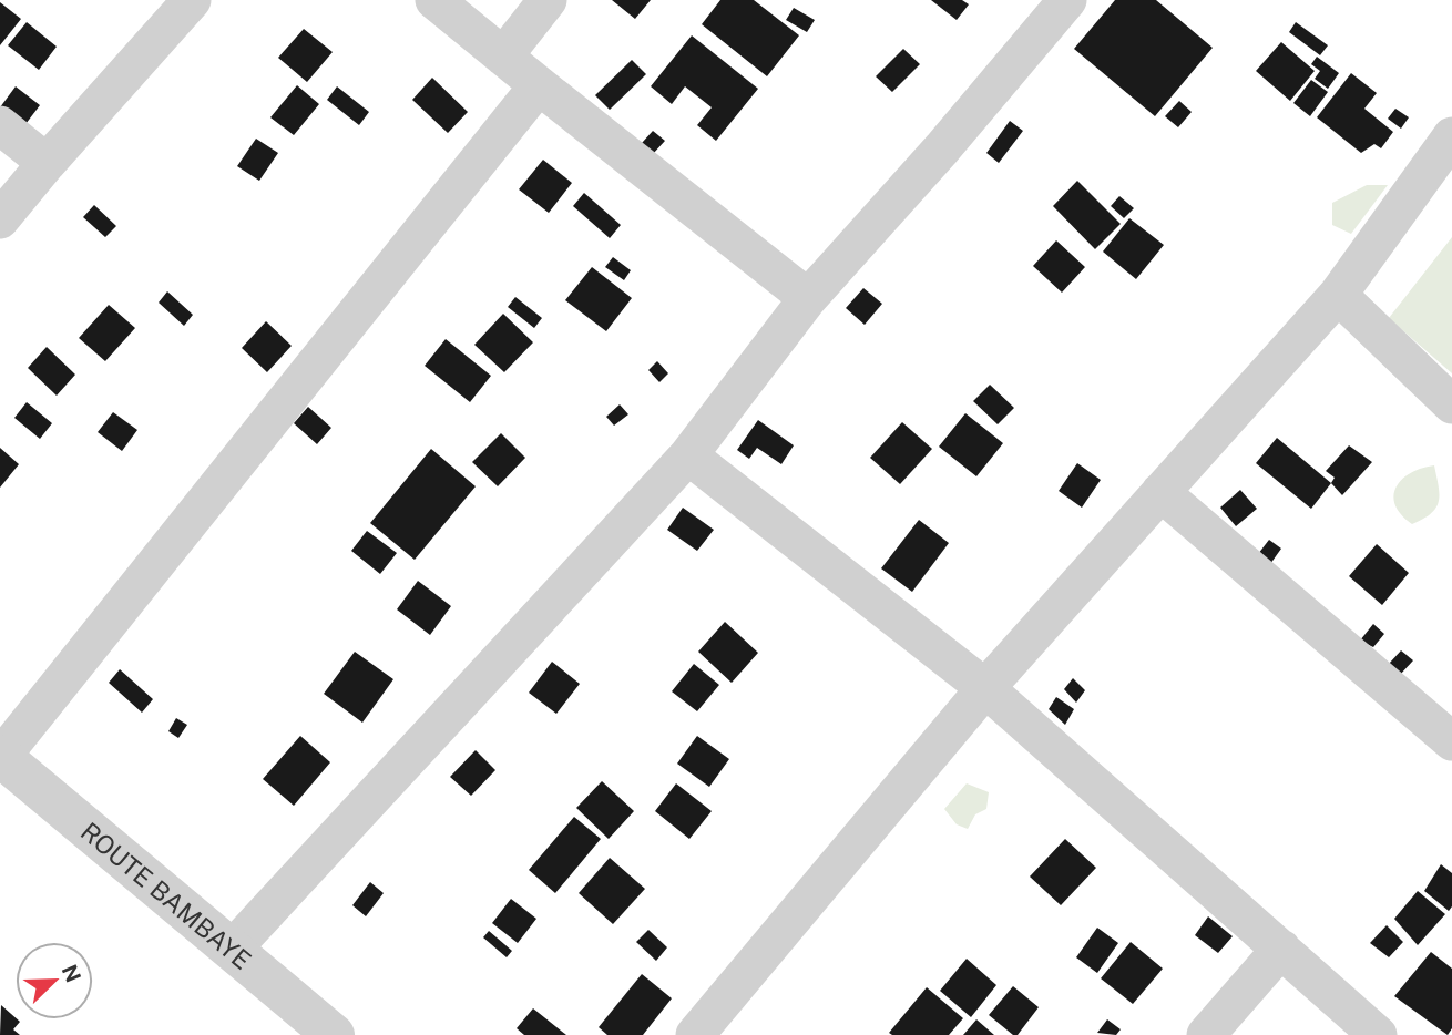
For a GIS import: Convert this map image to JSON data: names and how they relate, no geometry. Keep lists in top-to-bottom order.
{
  "streets": {
    "street": ["ROUTE BAMBAYE"]
  },
  "north": "top right"
}
